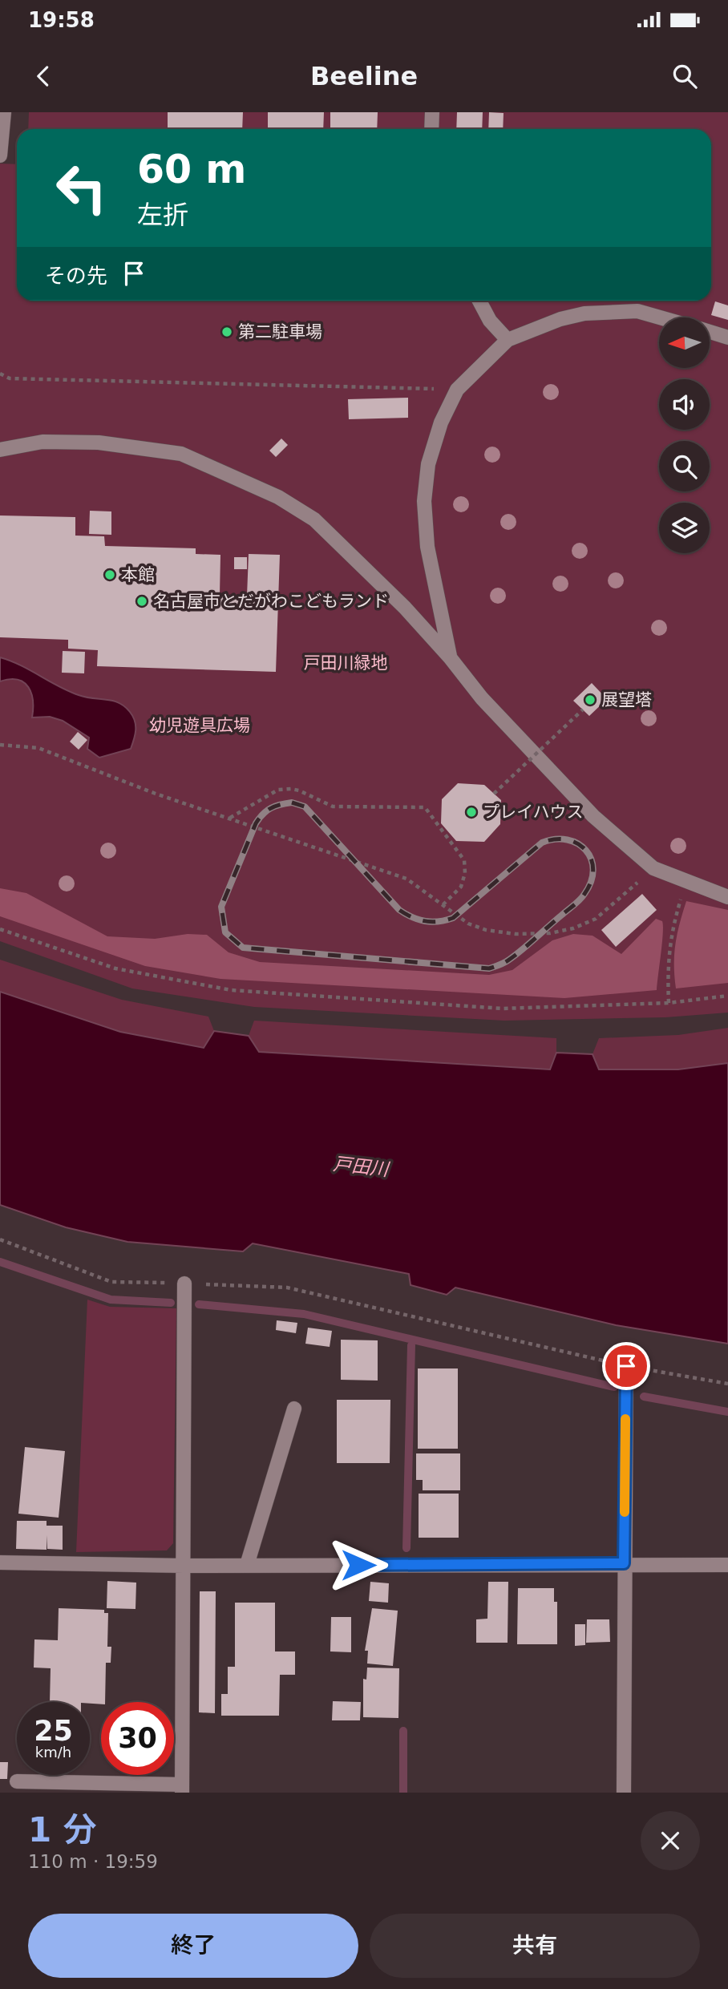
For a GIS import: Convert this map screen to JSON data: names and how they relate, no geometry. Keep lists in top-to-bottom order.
{
  "water": ["戸田川"],
  "parks": ["戸田川緑地", "幼児遊具広場"],
  "places": [
    "第二駐車場",
    "本館",
    "名古屋市とだがわこどもランド",
    "展望塔",
    "プレイハウス"
  ],
  "north": "left",
  "page": {
    "status": "19:58",
    "header": "Beeline",
    "turn": ["60 m", "左折"],
    "then": "その先",
    "speed": "25 km/h",
    "limit": "30",
    "heading": ["1 分", "110 m · 19:59"],
    "buttons": ["終了", "共有"]
  }
}
